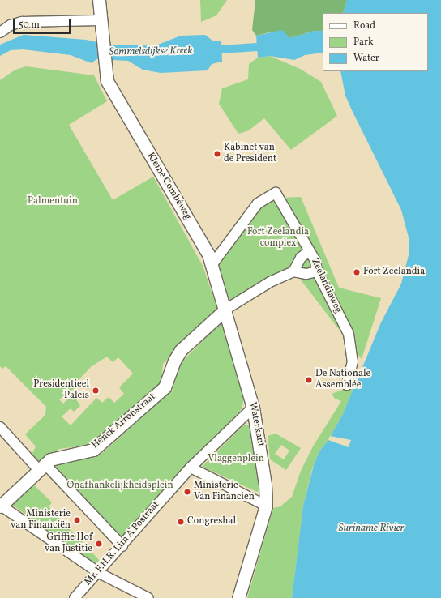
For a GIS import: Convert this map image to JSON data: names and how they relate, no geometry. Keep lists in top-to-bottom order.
{
  "streets": {
    "main road": ["Kleine Combéweg", "Henck Arronstraat", "Waterkant"],
    "street": ["Zeelandiaweg", "Mr. F.H.R. Lim A Postraat"]
  },
  "crossings": [
    ["Kleine Combéweg", "Zeelandiaweg"],
    ["Kleine Combéweg", "Henck Arronstraat"],
    ["Kleine Combéweg", "Waterkant"],
    ["Henck Arronstraat", "Waterkant"],
    ["Waterkant", "Mr. F.H.R. Lim A Postraat"]
  ],
  "water": ["Sommelsdijkse Kreek", "Suriname Rivier"],
  "parks": [
    "Palmentuin",
    "Fort Zeelandia complex",
    "Vlaggenplein",
    "Onafhankelijkheidsplein"
  ],
  "places": [
    "Kabinet van de President",
    "Fort Zeelandia",
    "De Nationale Assemblée",
    "Presidentieel Paleis",
    "Ministerie Van Financien",
    "Ministerie van Financiën",
    "Congreshal",
    "Griffie Hof van Justitie"
  ],
  "legend": ["Road", "Park", "Water"],
  "scale_bar": "50 m"
}
